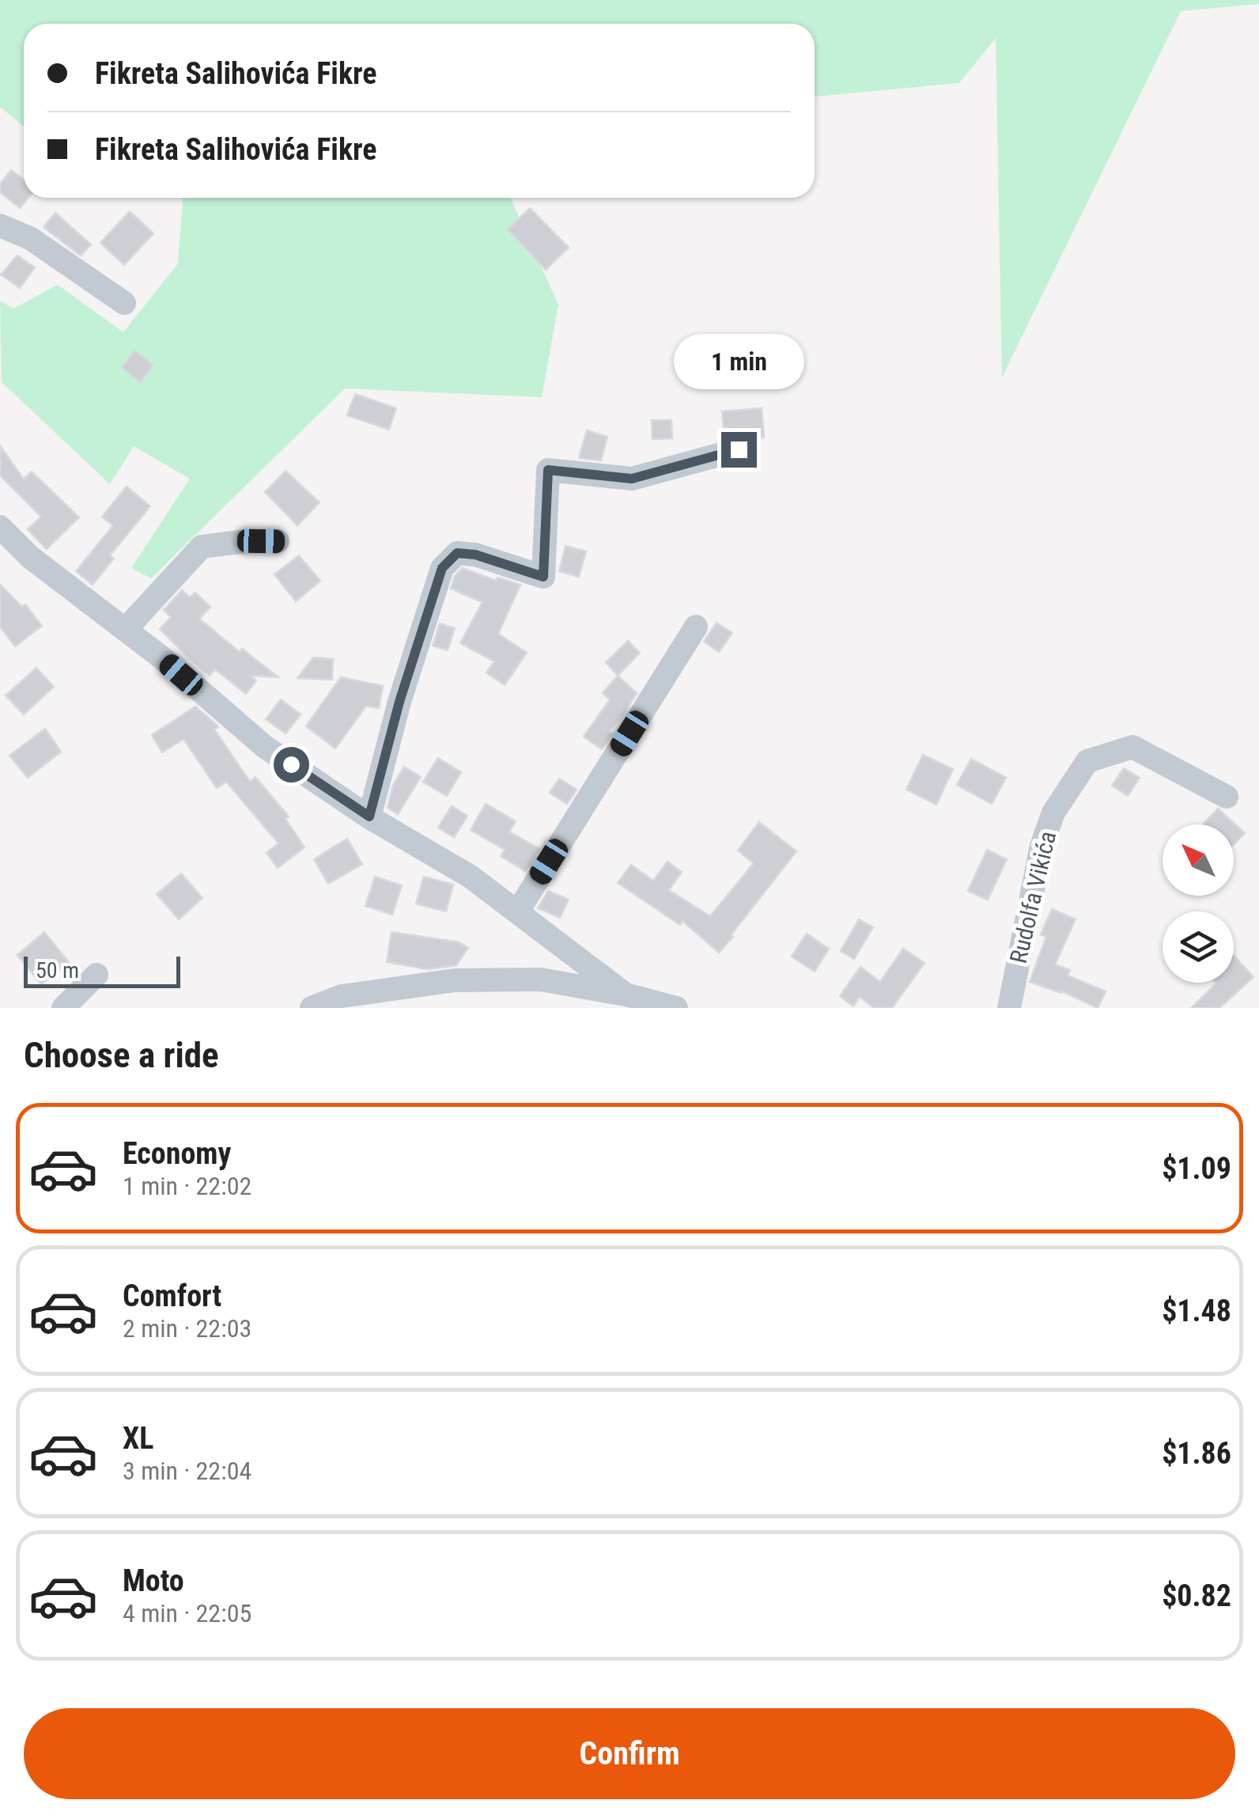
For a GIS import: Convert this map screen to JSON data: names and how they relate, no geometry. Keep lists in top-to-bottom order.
{
  "streets": {
    "street": ["Rudolfa Vikića"]
  },
  "scale_bar": "50 m",
  "north": "top left",
  "page": {
    "banner": ["Fikreta Salihovića Fikre", "Fikreta Salihovića Fikre"],
    "bubble": "1 min",
    "scale": "50 m",
    "heading": "Choose a ride",
    "list": [
      {
        "name": "Economy",
        "note": "1 min · 22:02",
        "value": "$1.09"
      },
      {
        "name": "Comfort",
        "note": "2 min · 22:03",
        "value": "$1.48"
      },
      {
        "name": "XL",
        "note": "3 min · 22:04",
        "value": "$1.86"
      },
      {
        "name": "Moto",
        "note": "4 min · 22:05",
        "value": "$0.82"
      }
    ],
    "buttons": "Confirm"
  }
}
